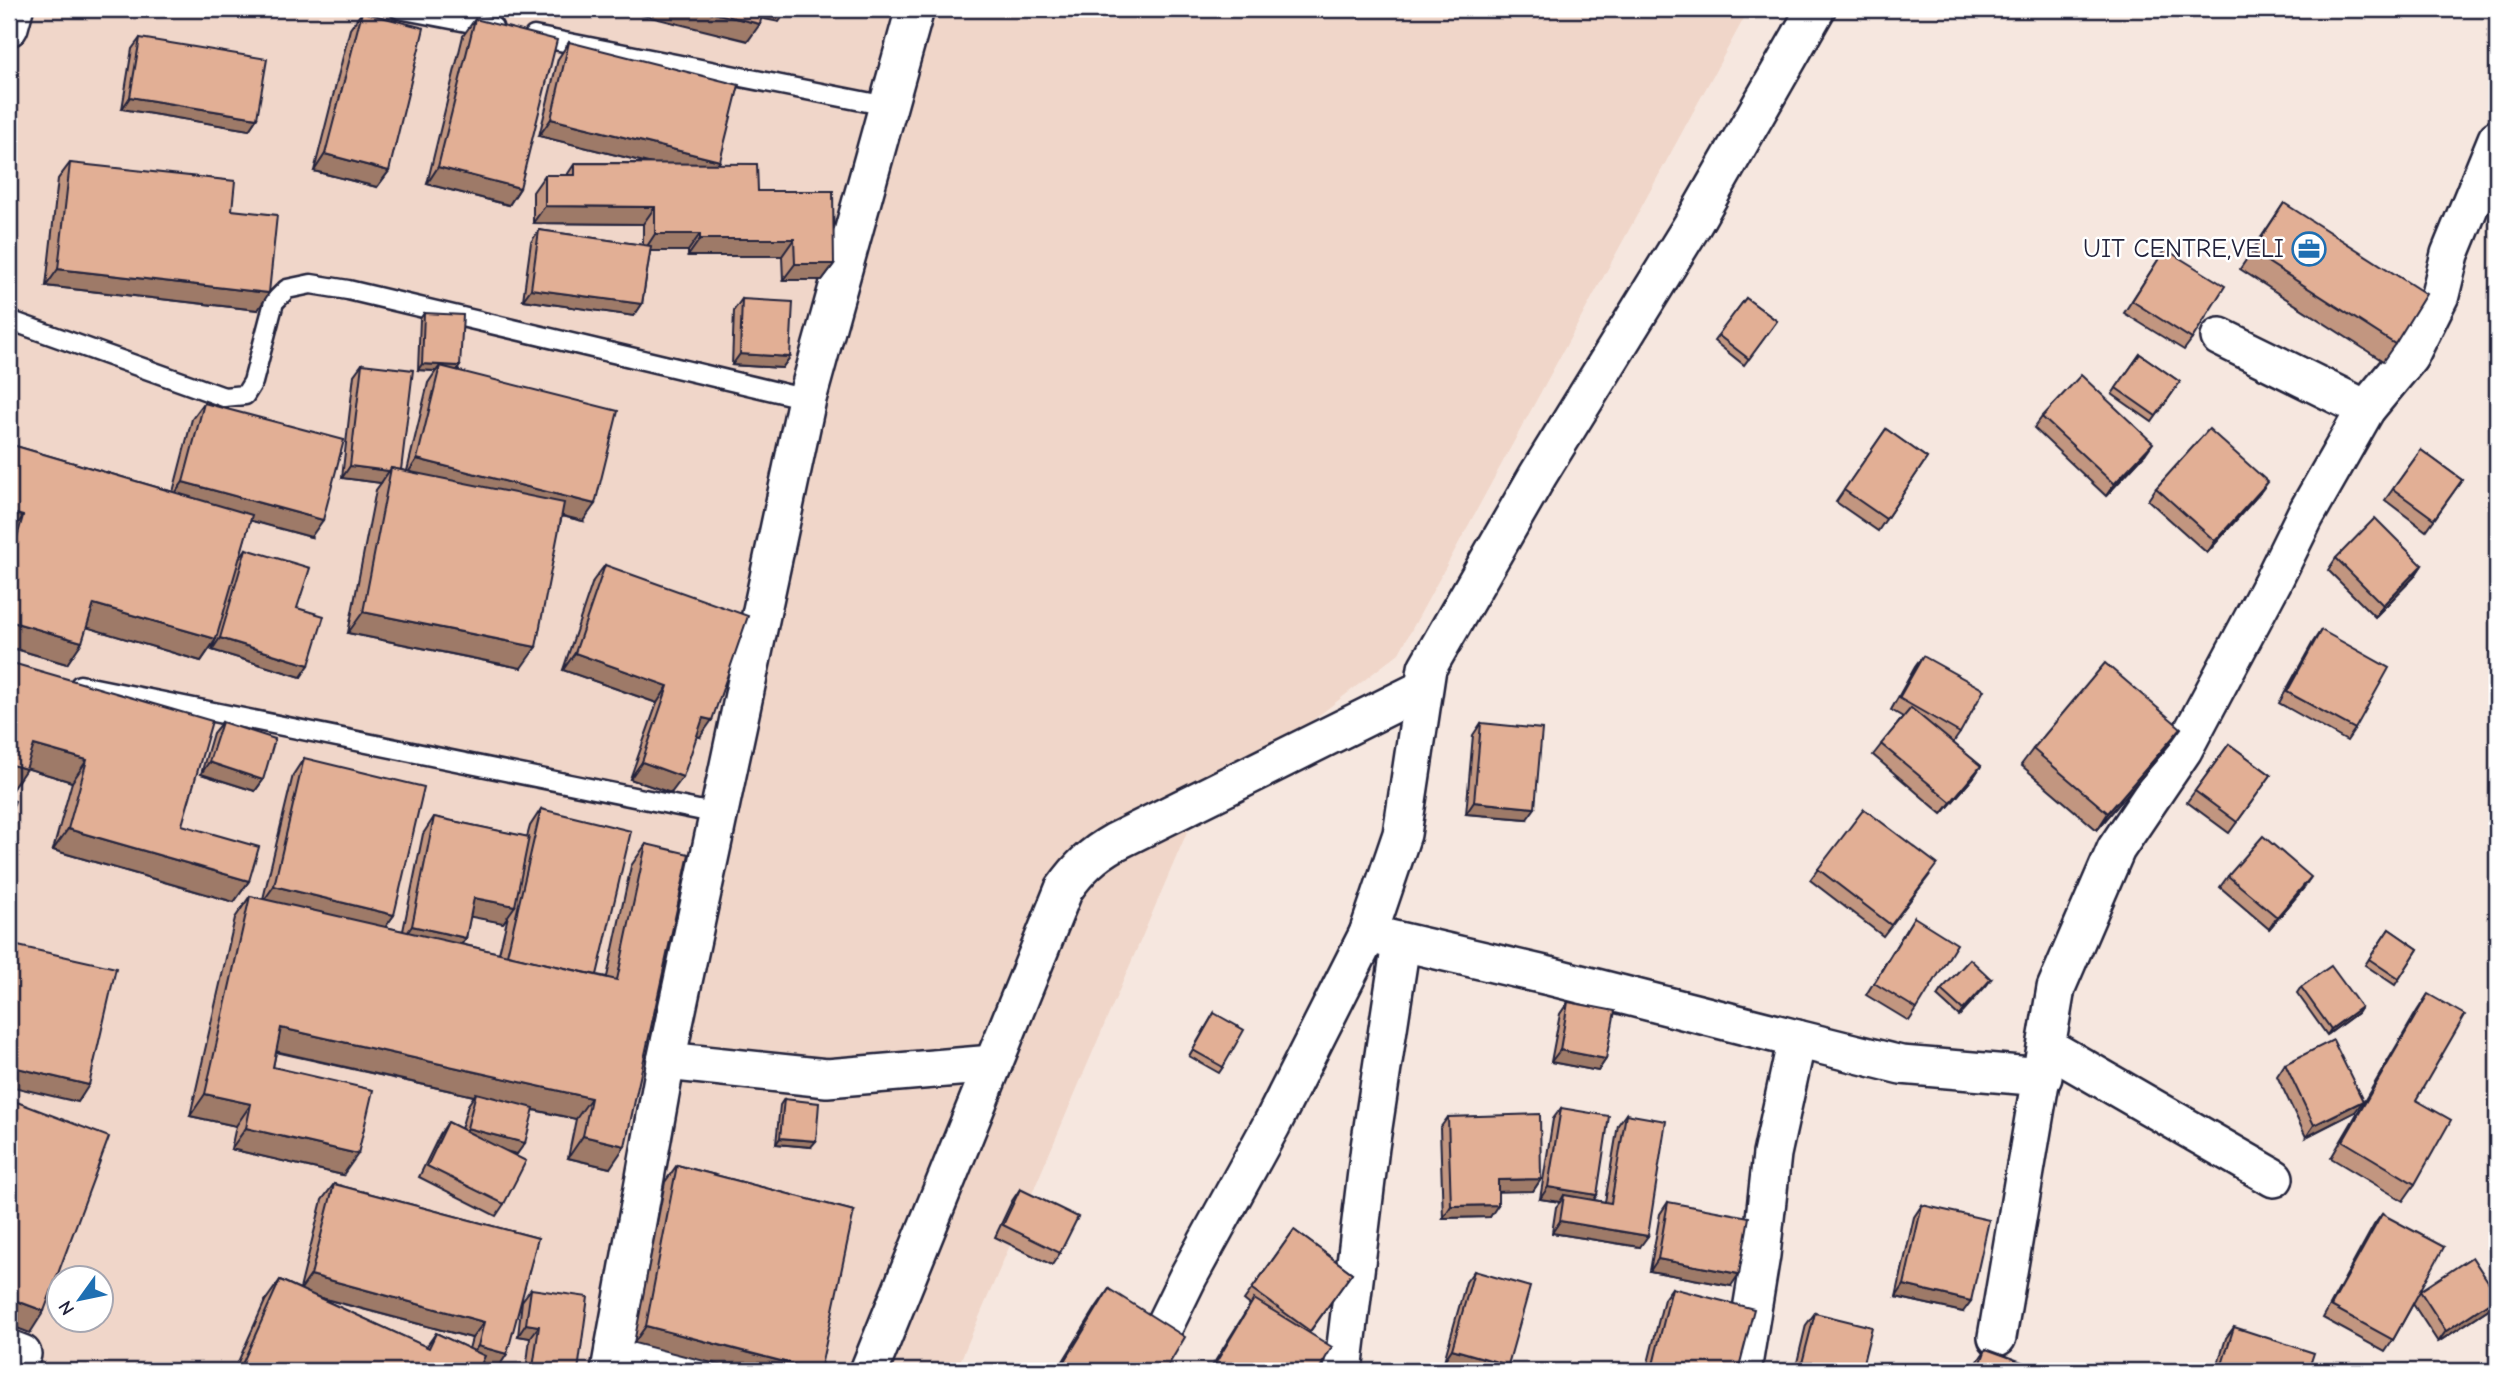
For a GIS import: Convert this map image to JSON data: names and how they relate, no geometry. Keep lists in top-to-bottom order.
{
  "places": {
    "office": ["UIT CENTRE,VELI"]
  },
  "north": "bottom left"
}
